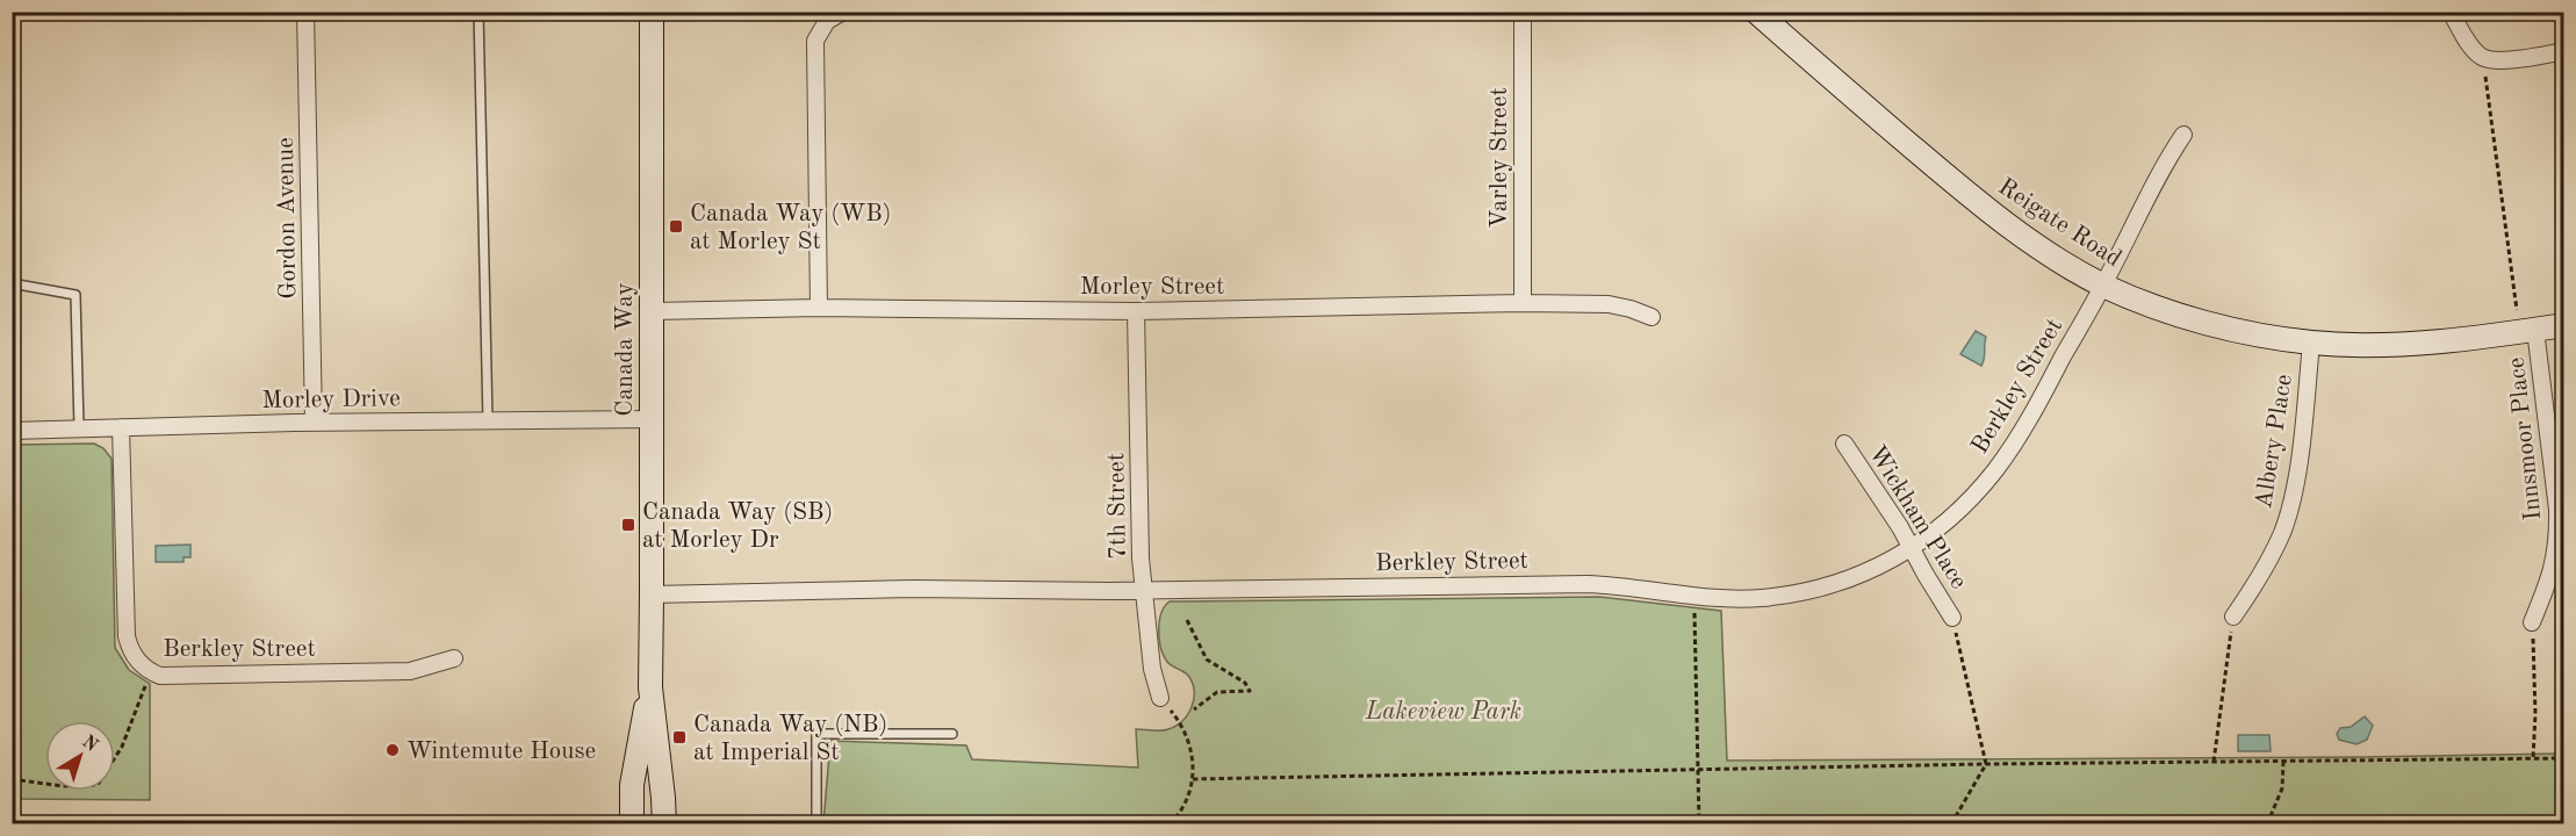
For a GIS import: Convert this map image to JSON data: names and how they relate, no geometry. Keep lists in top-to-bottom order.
{
  "streets": {
    "main road": ["Reigate Road", "Canada Way"],
    "street": [
      "Varley Street",
      "Gordon Avenue",
      "Morley Street",
      "Berkley Street",
      "Morley Drive",
      "Innsmoor Place",
      "Albery Place",
      "7th Street",
      "Wickham Place"
    ]
  },
  "crossings": [
    ["Varley Street", "Morley Street"],
    ["Gordon Avenue", "Morley Drive"],
    ["Reigate Road", "Berkley Street"],
    ["Reigate Road", "Innsmoor Place"],
    ["Reigate Road", "Albery Place"],
    ["Morley Street", "Canada Way"],
    ["Morley Street", "7th Street"],
    ["Canada Way", "Berkley Street"],
    ["Canada Way", "Morley Drive"],
    ["Berkley Street", "Morley Drive"],
    ["Berkley Street", "7th Street"],
    ["Berkley Street", "Wickham Place"]
  ],
  "parks": ["Lakeview Park"],
  "places": {
    "transit": ["Canada Way (WB) at Morley St", "Canada Way (SB) at Morley Dr", "Canada Way (NB) at Imperial St"],
    "other": ["Wintemute House"]
  },
  "north": "top right"
}
